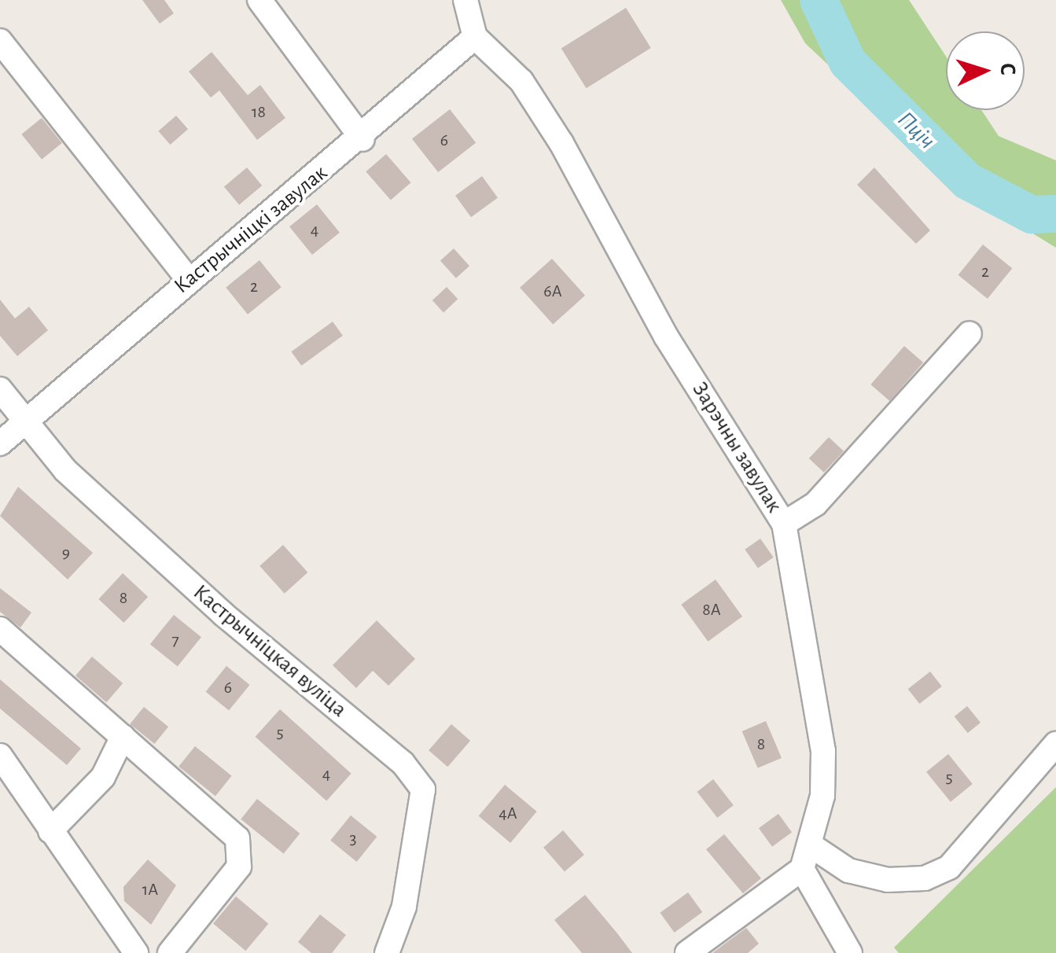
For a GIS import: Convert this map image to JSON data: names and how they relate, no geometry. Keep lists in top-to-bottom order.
{
  "streets": {
    "street": ["Кастрычніцкі завулак", "Зарэчны завулак", "Кастрычніцкая вуліца"]
  },
  "crossings": [
    ["Кастрычніцкі завулак", "Зарэчны завулак"],
    ["Кастрычніцкі завулак", "Кастрычніцкая вуліца"]
  ],
  "water": ["Пціч"],
  "house_numbers": [
    "18",
    "6",
    "4",
    "2",
    "2",
    "6А",
    "9",
    "8",
    "8А",
    "7",
    "6",
    "5",
    "8",
    "4",
    "5",
    "4А",
    "3",
    "1А"
  ],
  "north": "right"
}
